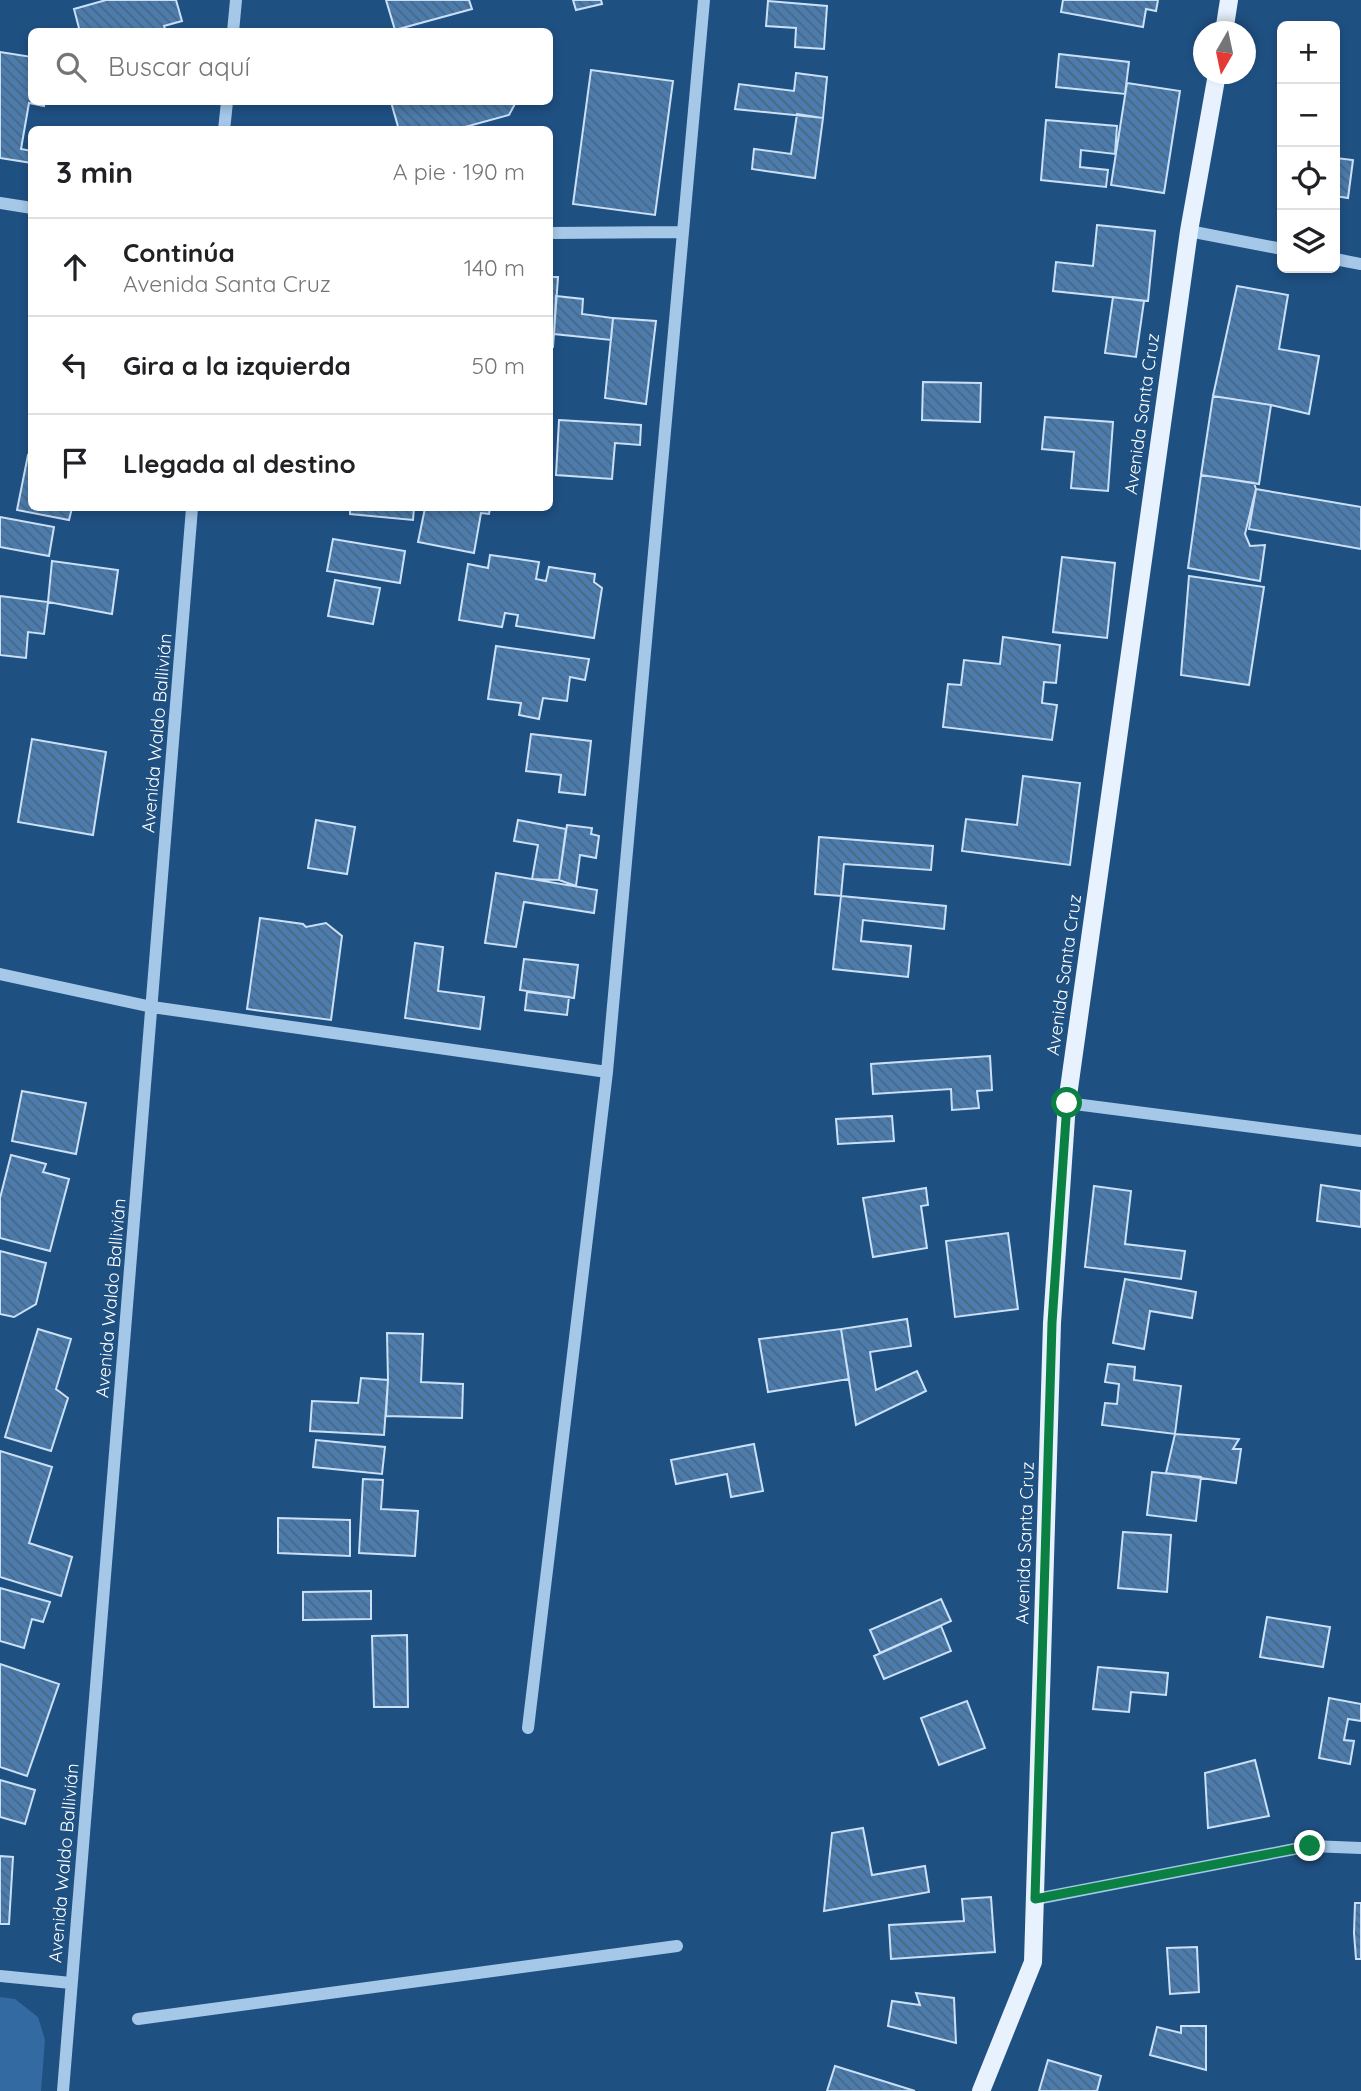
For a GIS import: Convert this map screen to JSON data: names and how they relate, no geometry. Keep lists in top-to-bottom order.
{
  "streets": {
    "main road": ["Avenida Santa Cruz"],
    "street": ["Avenida Waldo Ballivián"]
  },
  "north": "bottom",
  "page": {
    "map_buttons": ["+", "−"],
    "search": "Buscar aquí",
    "heading": ["3 min", "A pie · 190 m"],
    "list": [
      ["Continúa", "Avenida Santa Cruz", "140 m"],
      ["Gira a la izquierda", "50 m"],
      "Llegada al destino"
    ]
  }
}
